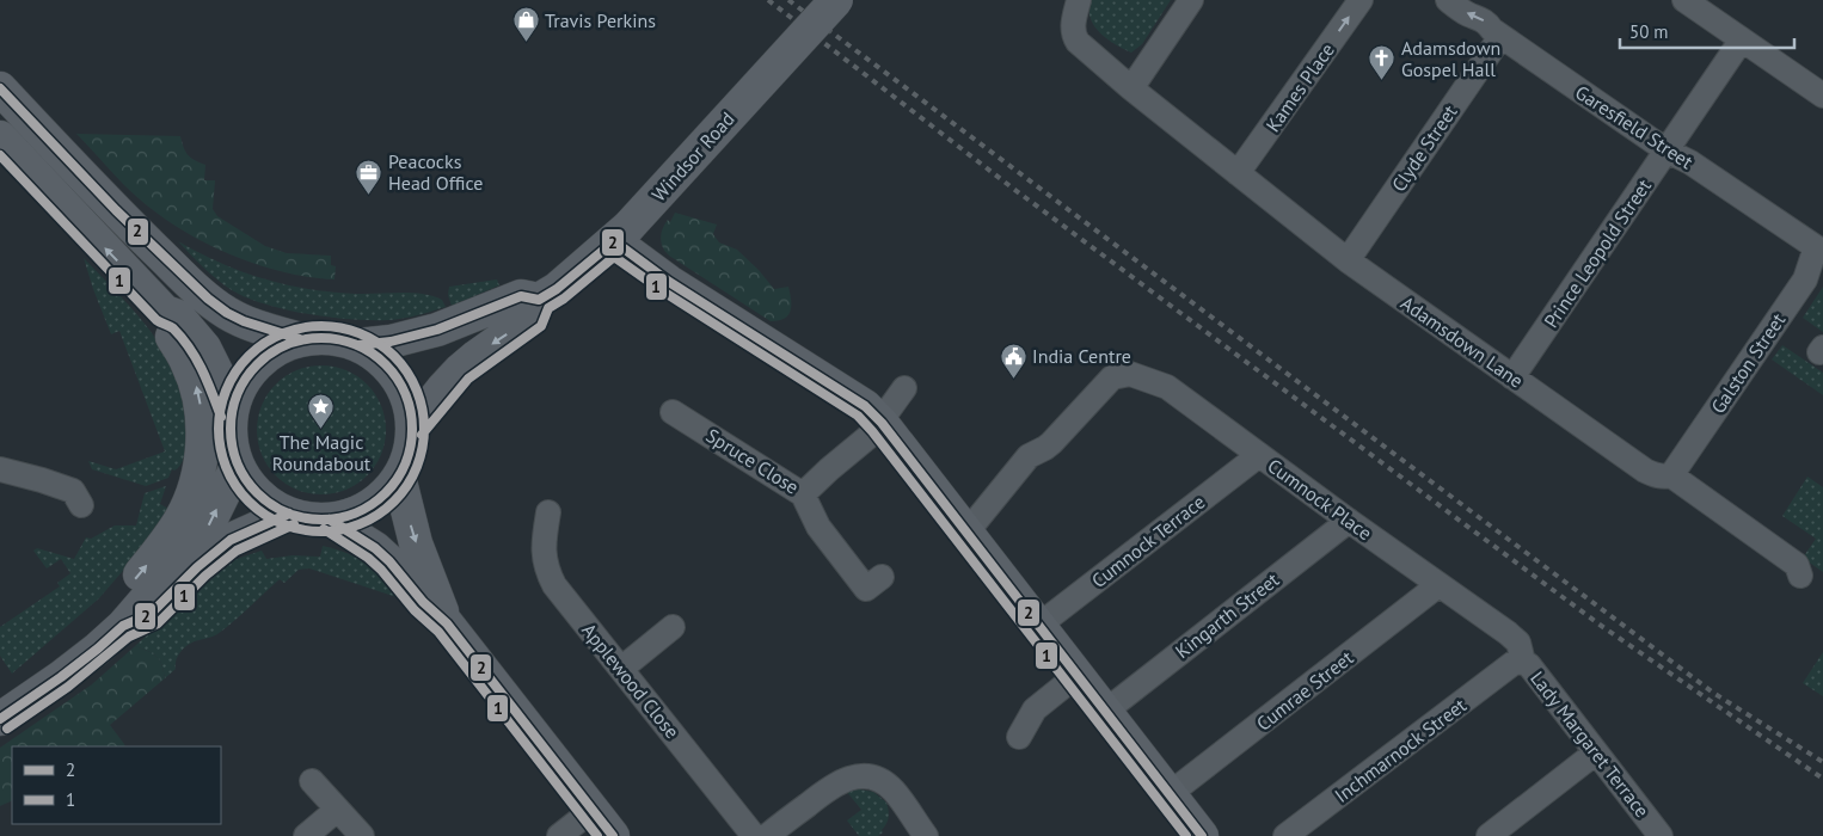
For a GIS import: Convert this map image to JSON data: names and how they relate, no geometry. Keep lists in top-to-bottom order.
{
  "streets": {
    "street": [
      "Kames Place",
      "Garesfield Street",
      "Clyde Street",
      "Windsor Road",
      "Prince Leopold Street",
      "Adamsdown Lane",
      "Galston Street",
      "Spruce Close",
      "Cumnock Place",
      "Cumnock Terrace",
      "Kingarth Street",
      "Applewood Close",
      "Cumrae Street",
      "Lady Margaret Terrace",
      "Inchmarnock Street"
    ]
  },
  "crossings": [
    ["Kames Place", "Adamsdown Lane"],
    ["Garesfield Street", "Clyde Street"],
    ["Garesfield Street", "Prince Leopold Street"],
    ["Garesfield Street", "Galston Street"],
    ["Clyde Street", "Adamsdown Lane"],
    ["Prince Leopold Street", "Adamsdown Lane"],
    ["Adamsdown Lane", "Galston Street"],
    ["Cumnock Place", "Cumnock Terrace"],
    ["Cumnock Place", "Kingarth Street"],
    ["Cumnock Place", "Cumrae Street"],
    ["Cumnock Place", "Lady Margaret Terrace"],
    ["Lady Margaret Terrace", "Inchmarnock Street"]
  ],
  "places": {
    "shop": ["Travis Perkins"],
    "church": ["Adamsdown Gospel Hall"],
    "office": ["Peacocks Head Office"],
    "public building": ["India Centre"],
    "place": ["The Magic Roundabout"]
  },
  "lines": ["transit line 2", "transit line 1"],
  "legend": ["2", "1"],
  "scale_bar": "50 m"
}
